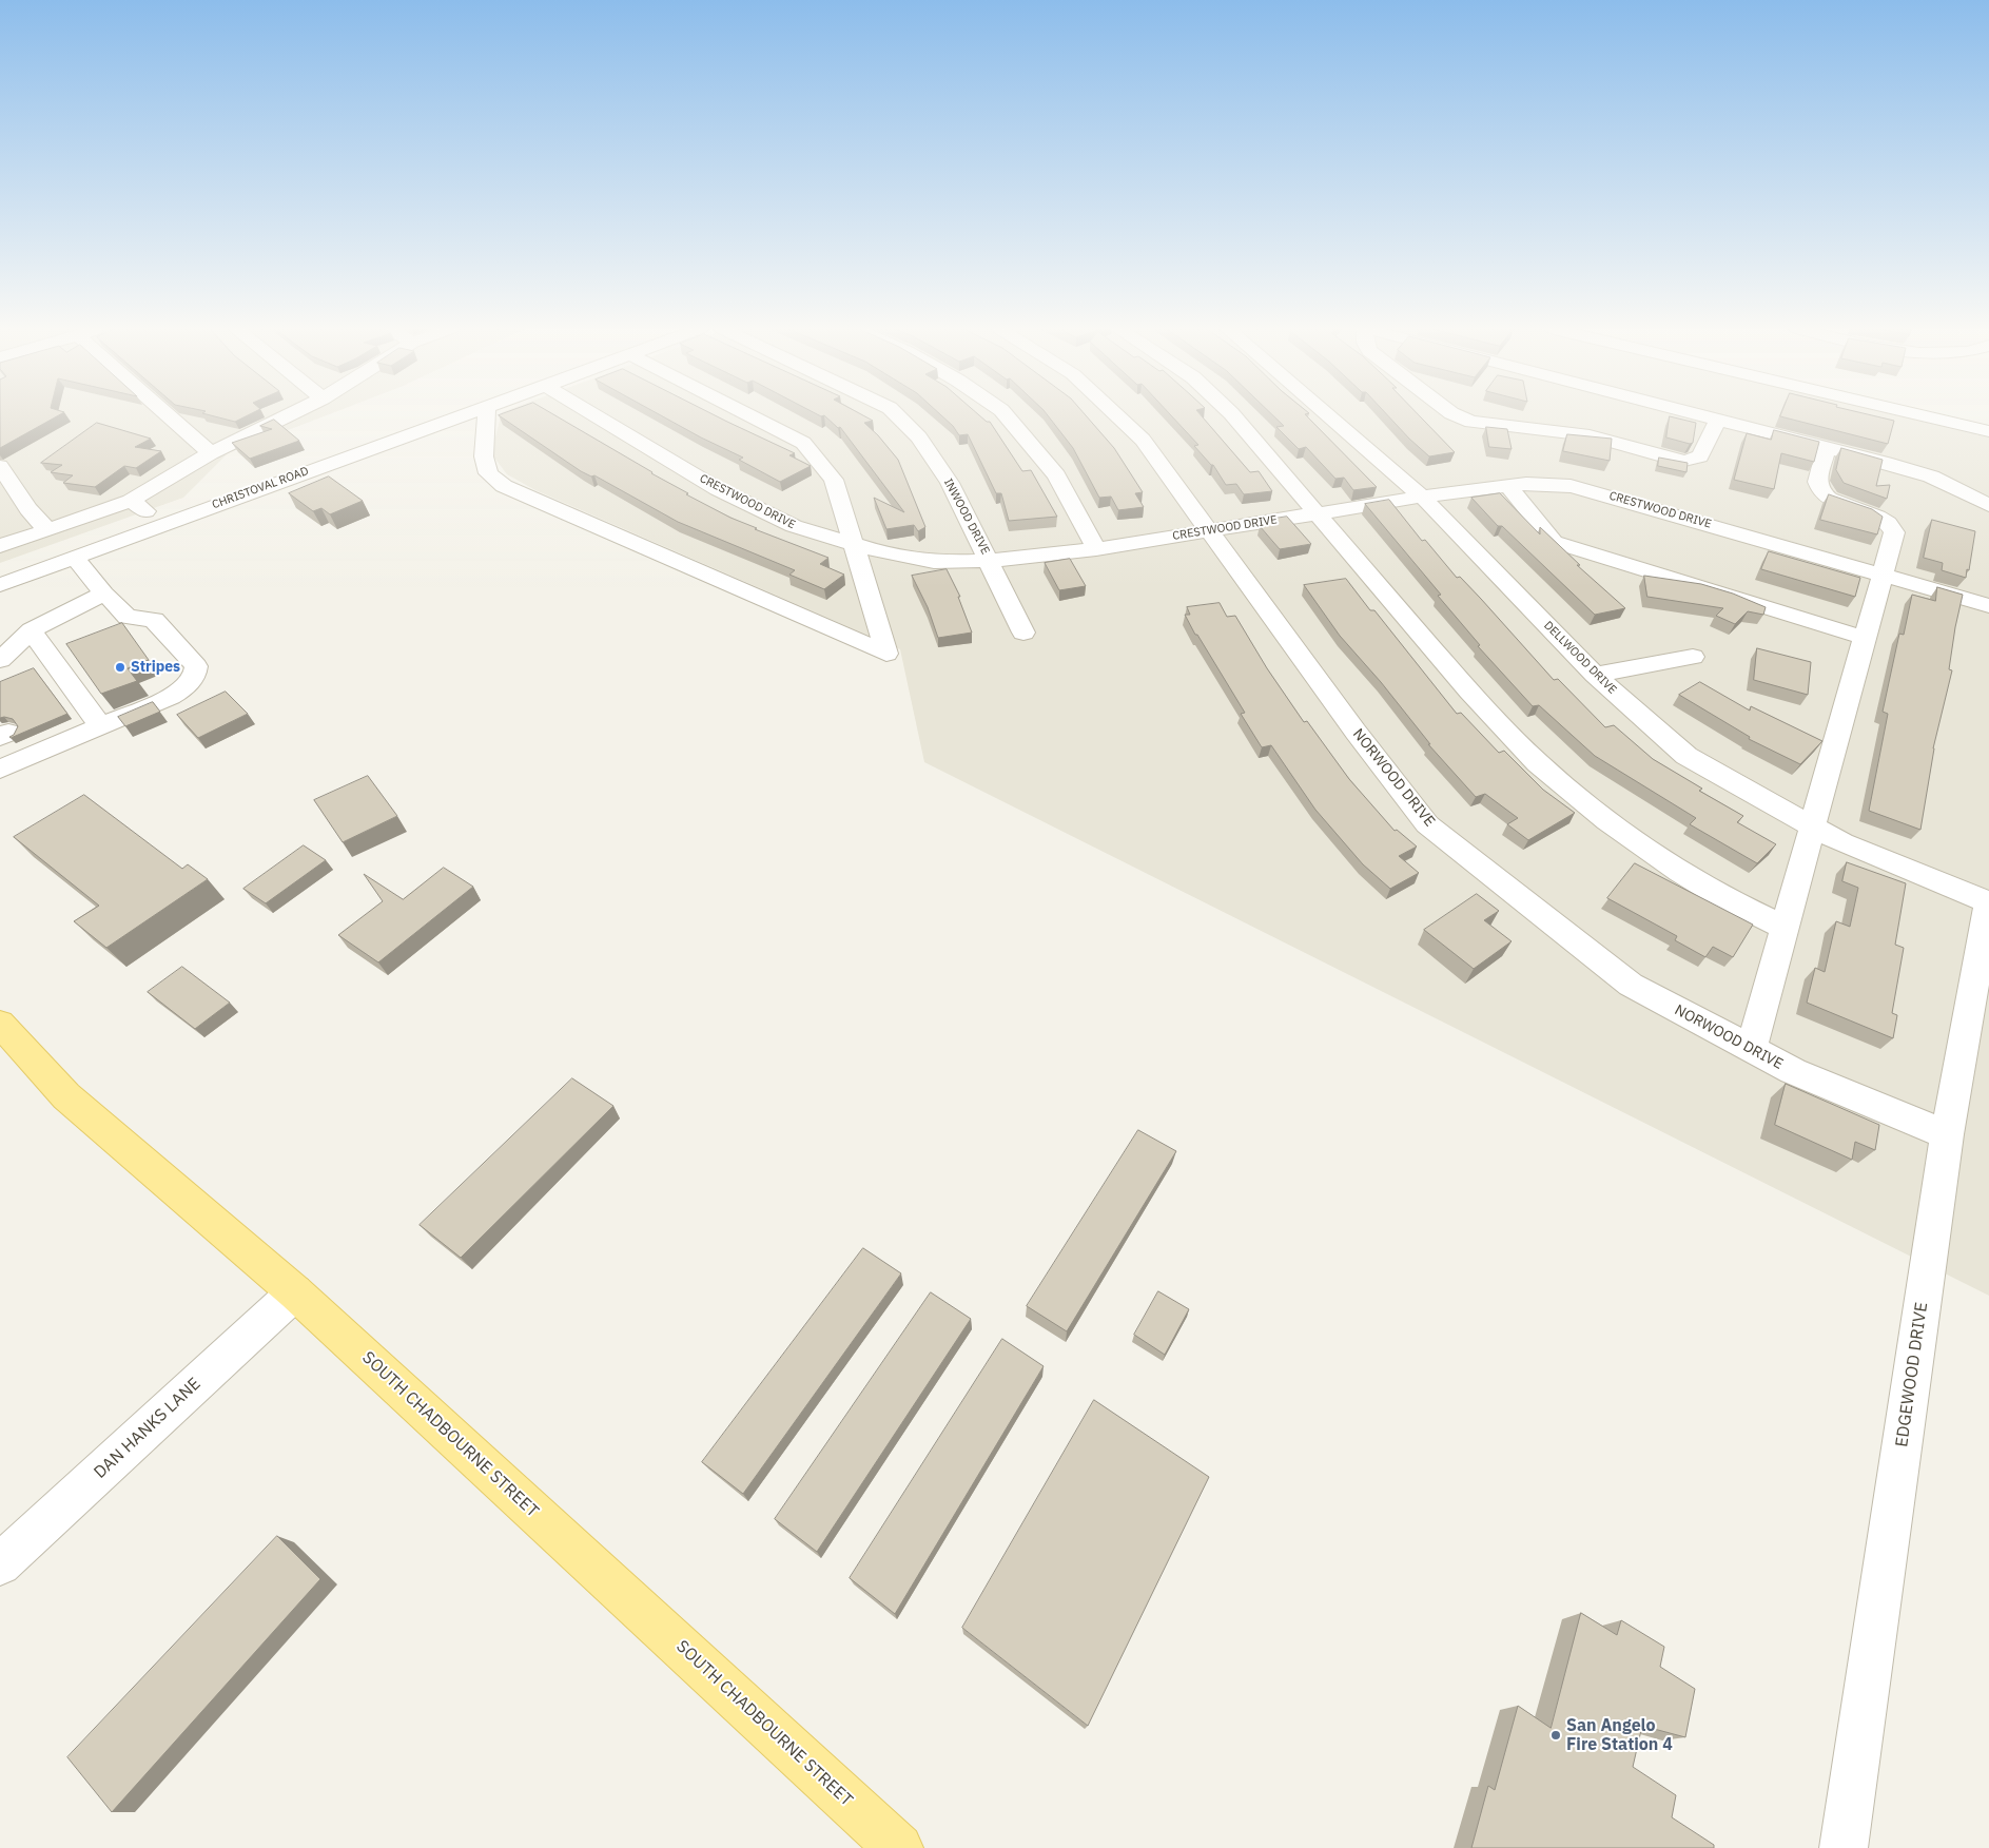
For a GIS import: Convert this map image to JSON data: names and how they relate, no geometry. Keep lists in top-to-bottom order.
{
  "streets": {
    "main road": ["SOUTH CHADBOURNE STREET"],
    "street": [
      "CHRISTOVAL ROAD",
      "CRESTWOOD DRIVE",
      "INWOOD DRIVE",
      "DELLWOOD DRIVE",
      "NORWOOD DRIVE",
      "EDGEWOOD DRIVE",
      "DAN HANKS LANE"
    ]
  },
  "crossings": [
    ["CRESTWOOD DRIVE", "INWOOD DRIVE"],
    ["CRESTWOOD DRIVE", "DELLWOOD DRIVE"],
    ["CRESTWOOD DRIVE", "NORWOOD DRIVE"],
    ["DELLWOOD DRIVE", "EDGEWOOD DRIVE"],
    ["NORWOOD DRIVE", "EDGEWOOD DRIVE"],
    ["DAN HANKS LANE", "SOUTH CHADBOURNE STREET"]
  ],
  "places": ["Stripes", "San Angelo Fire Station 4"]
}
